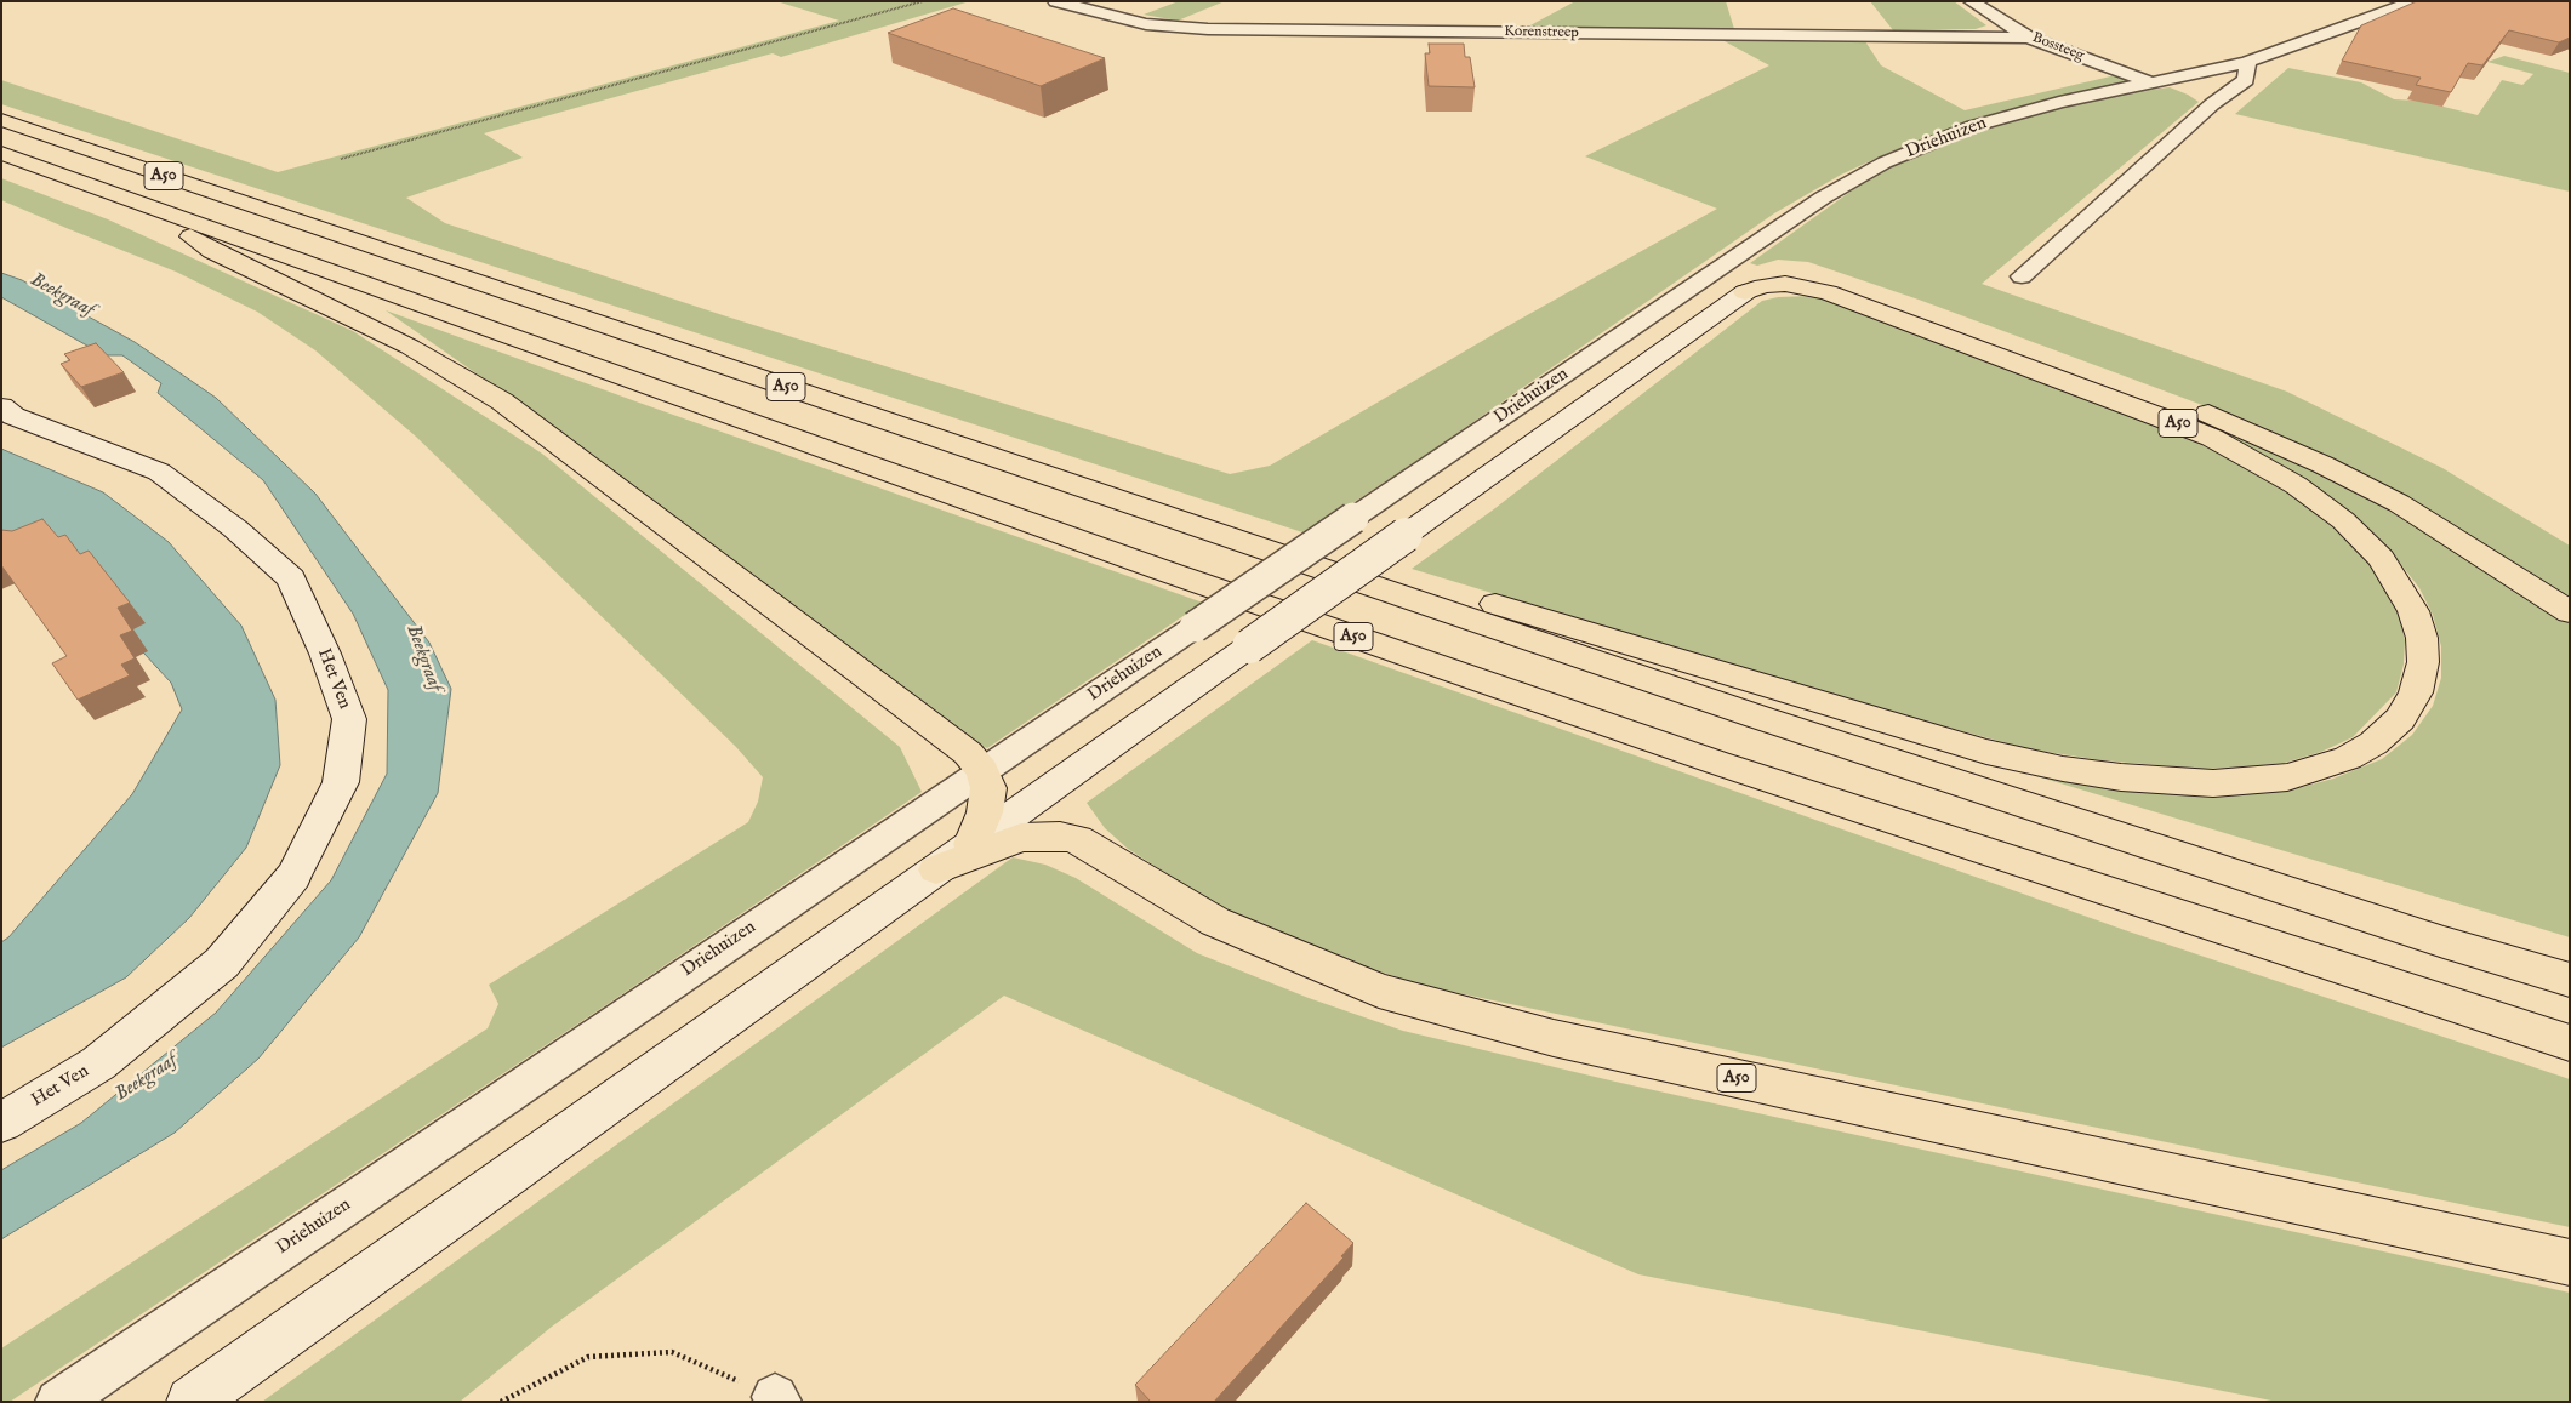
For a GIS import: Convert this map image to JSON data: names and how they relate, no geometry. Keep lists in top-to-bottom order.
{
  "streets": {
    "highway": ["A50"],
    "main road": ["Het Ven"],
    "street": ["Korenstreep", "Bossteeg", "Driehuizen"]
  },
  "crossings": [
    ["Korenstreep", "Bossteeg"],
    ["Bossteeg", "Driehuizen"],
    ["Driehuizen", "A50"]
  ],
  "water": ["Beekgraaf"]
}
